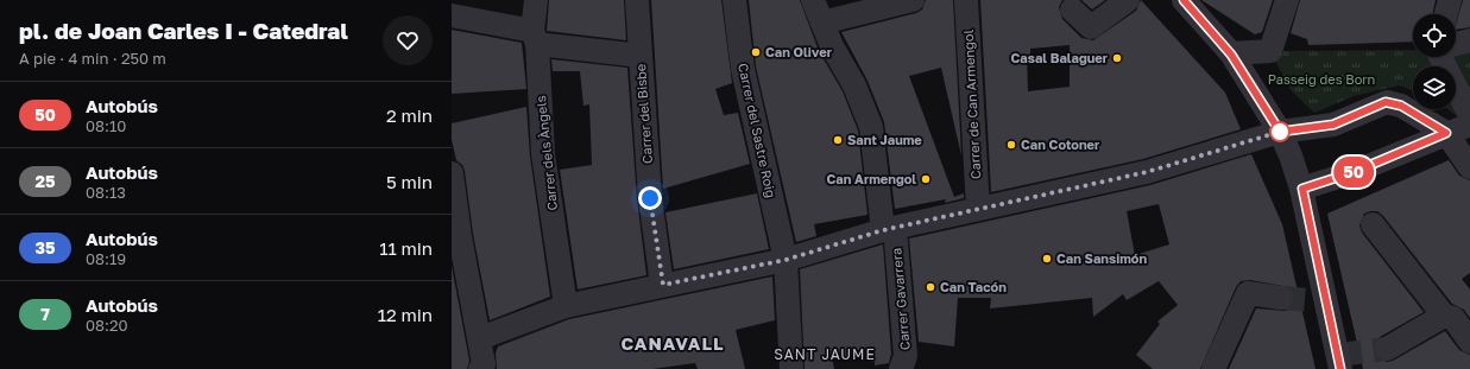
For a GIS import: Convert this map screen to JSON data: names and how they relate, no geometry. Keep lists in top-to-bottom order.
{
  "streets": {
    "street": [
      "Carrer de Can Armengol",
      "Carrer del Bisbe",
      "Carrer del Sastre Roig",
      "Carrer dels Àngels",
      "Carrer Gavarrera"
    ]
  },
  "districts": ["CANAVALL", "SANT JAUME"],
  "parks": ["Passeig des Born"],
  "places": [
    "Can Oliver",
    "Casal Balaguer",
    "Sant Jaume",
    "Can Cotoner",
    "Can Armengol",
    "Can Sansimón",
    "Can Tacón"
  ],
  "lines": ["bus line 50"],
  "page": {
    "heading": ["pl. de Joan Carles I - Catedral", "A pie · 4 min · 250 m"],
    "on_map": "50",
    "list": [
      {
        "mark": "50",
        "name": "Autobús",
        "note": "08:10",
        "value": "2 min"
      },
      {
        "mark": "25",
        "name": "Autobús",
        "note": "08:13",
        "value": "5 min"
      },
      {
        "mark": "35",
        "name": "Autobús",
        "note": "08:19",
        "value": "11 min"
      },
      {
        "mark": "7",
        "name": "Autobús",
        "note": "08:20",
        "value": "12 min"
      }
    ]
  }
}
